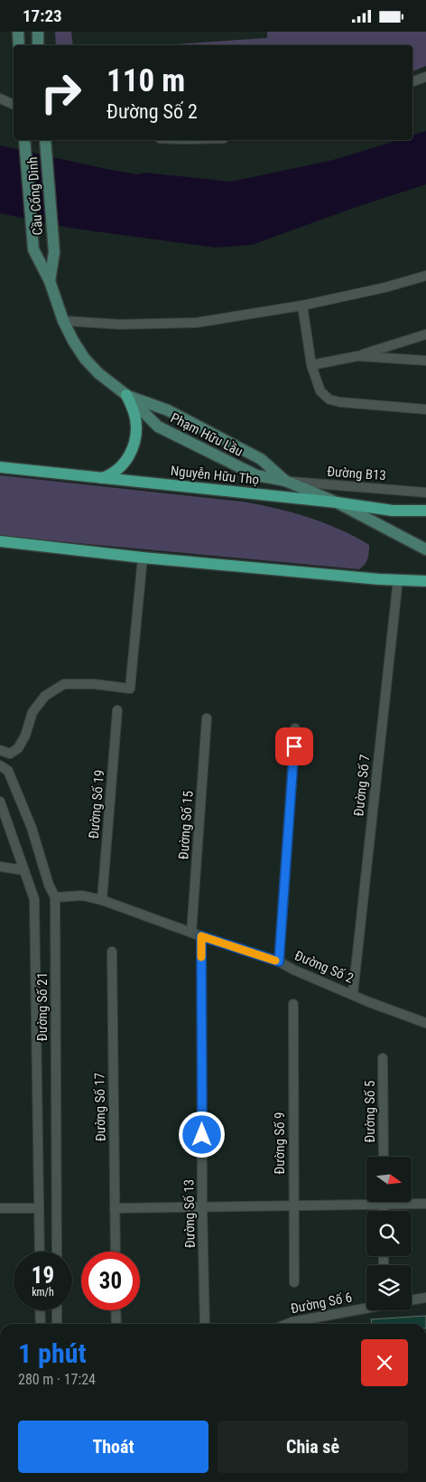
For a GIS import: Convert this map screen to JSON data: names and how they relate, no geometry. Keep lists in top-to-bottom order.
{
  "streets": {
    "main road": ["Cầu Cống Dinh", "Phạm Hữu Lầu", "Nguyễn Hữu Thọ"],
    "street": [
      "Đường B13",
      "Đường Số 7",
      "Đường Số 19",
      "Đường Số 15",
      "Đường Số 2",
      "Đường Số 21",
      "Đường Số 17",
      "Đường Số 5",
      "Đường Số 9",
      "Đường Số 13",
      "Đường Số 6"
    ]
  },
  "crossings": [
    ["Cầu Cống Dinh", "Phạm Hữu Lầu"],
    ["Phạm Hữu Lầu", "Đường B13"],
    ["Phạm Hữu Lầu", "Nguyễn Hữu Thọ"],
    ["Đường Số 7", "Đường Số 2"],
    ["Đường Số 19", "Đường Số 2"],
    ["Đường Số 15", "Đường Số 2"],
    ["Đường Số 2", "Đường Số 21"],
    ["Đường Số 2", "Đường Số 13"]
  ],
  "north": "right",
  "page": {
    "status": "17:23",
    "turn": ["110 m", "Đường Số 2"],
    "speed": "19 km/h",
    "limit": "30",
    "heading": ["1 phút", "280 m · 17:24"],
    "buttons": ["Thoát", "Chia sẻ"]
  }
}
